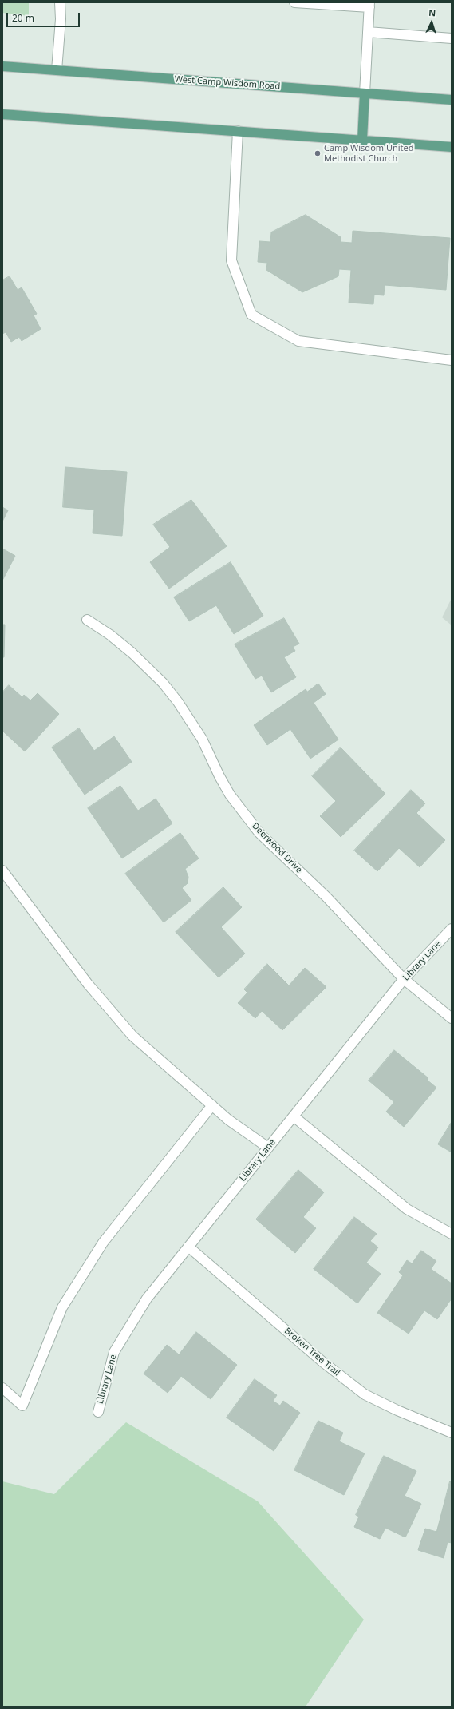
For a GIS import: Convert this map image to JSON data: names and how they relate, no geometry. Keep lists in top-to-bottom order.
{
  "streets": {
    "main road": ["West Camp Wisdom Road"],
    "street": ["Deerwood Drive", "Library Lane", "Broken Tree Trail"]
  },
  "crossings": [
    ["Deerwood Drive", "Library Lane"],
    ["Library Lane", "Broken Tree Trail"]
  ],
  "places": ["Camp Wisdom United Methodist Church"],
  "scale_bar": "20 m",
  "north": "top"
}
